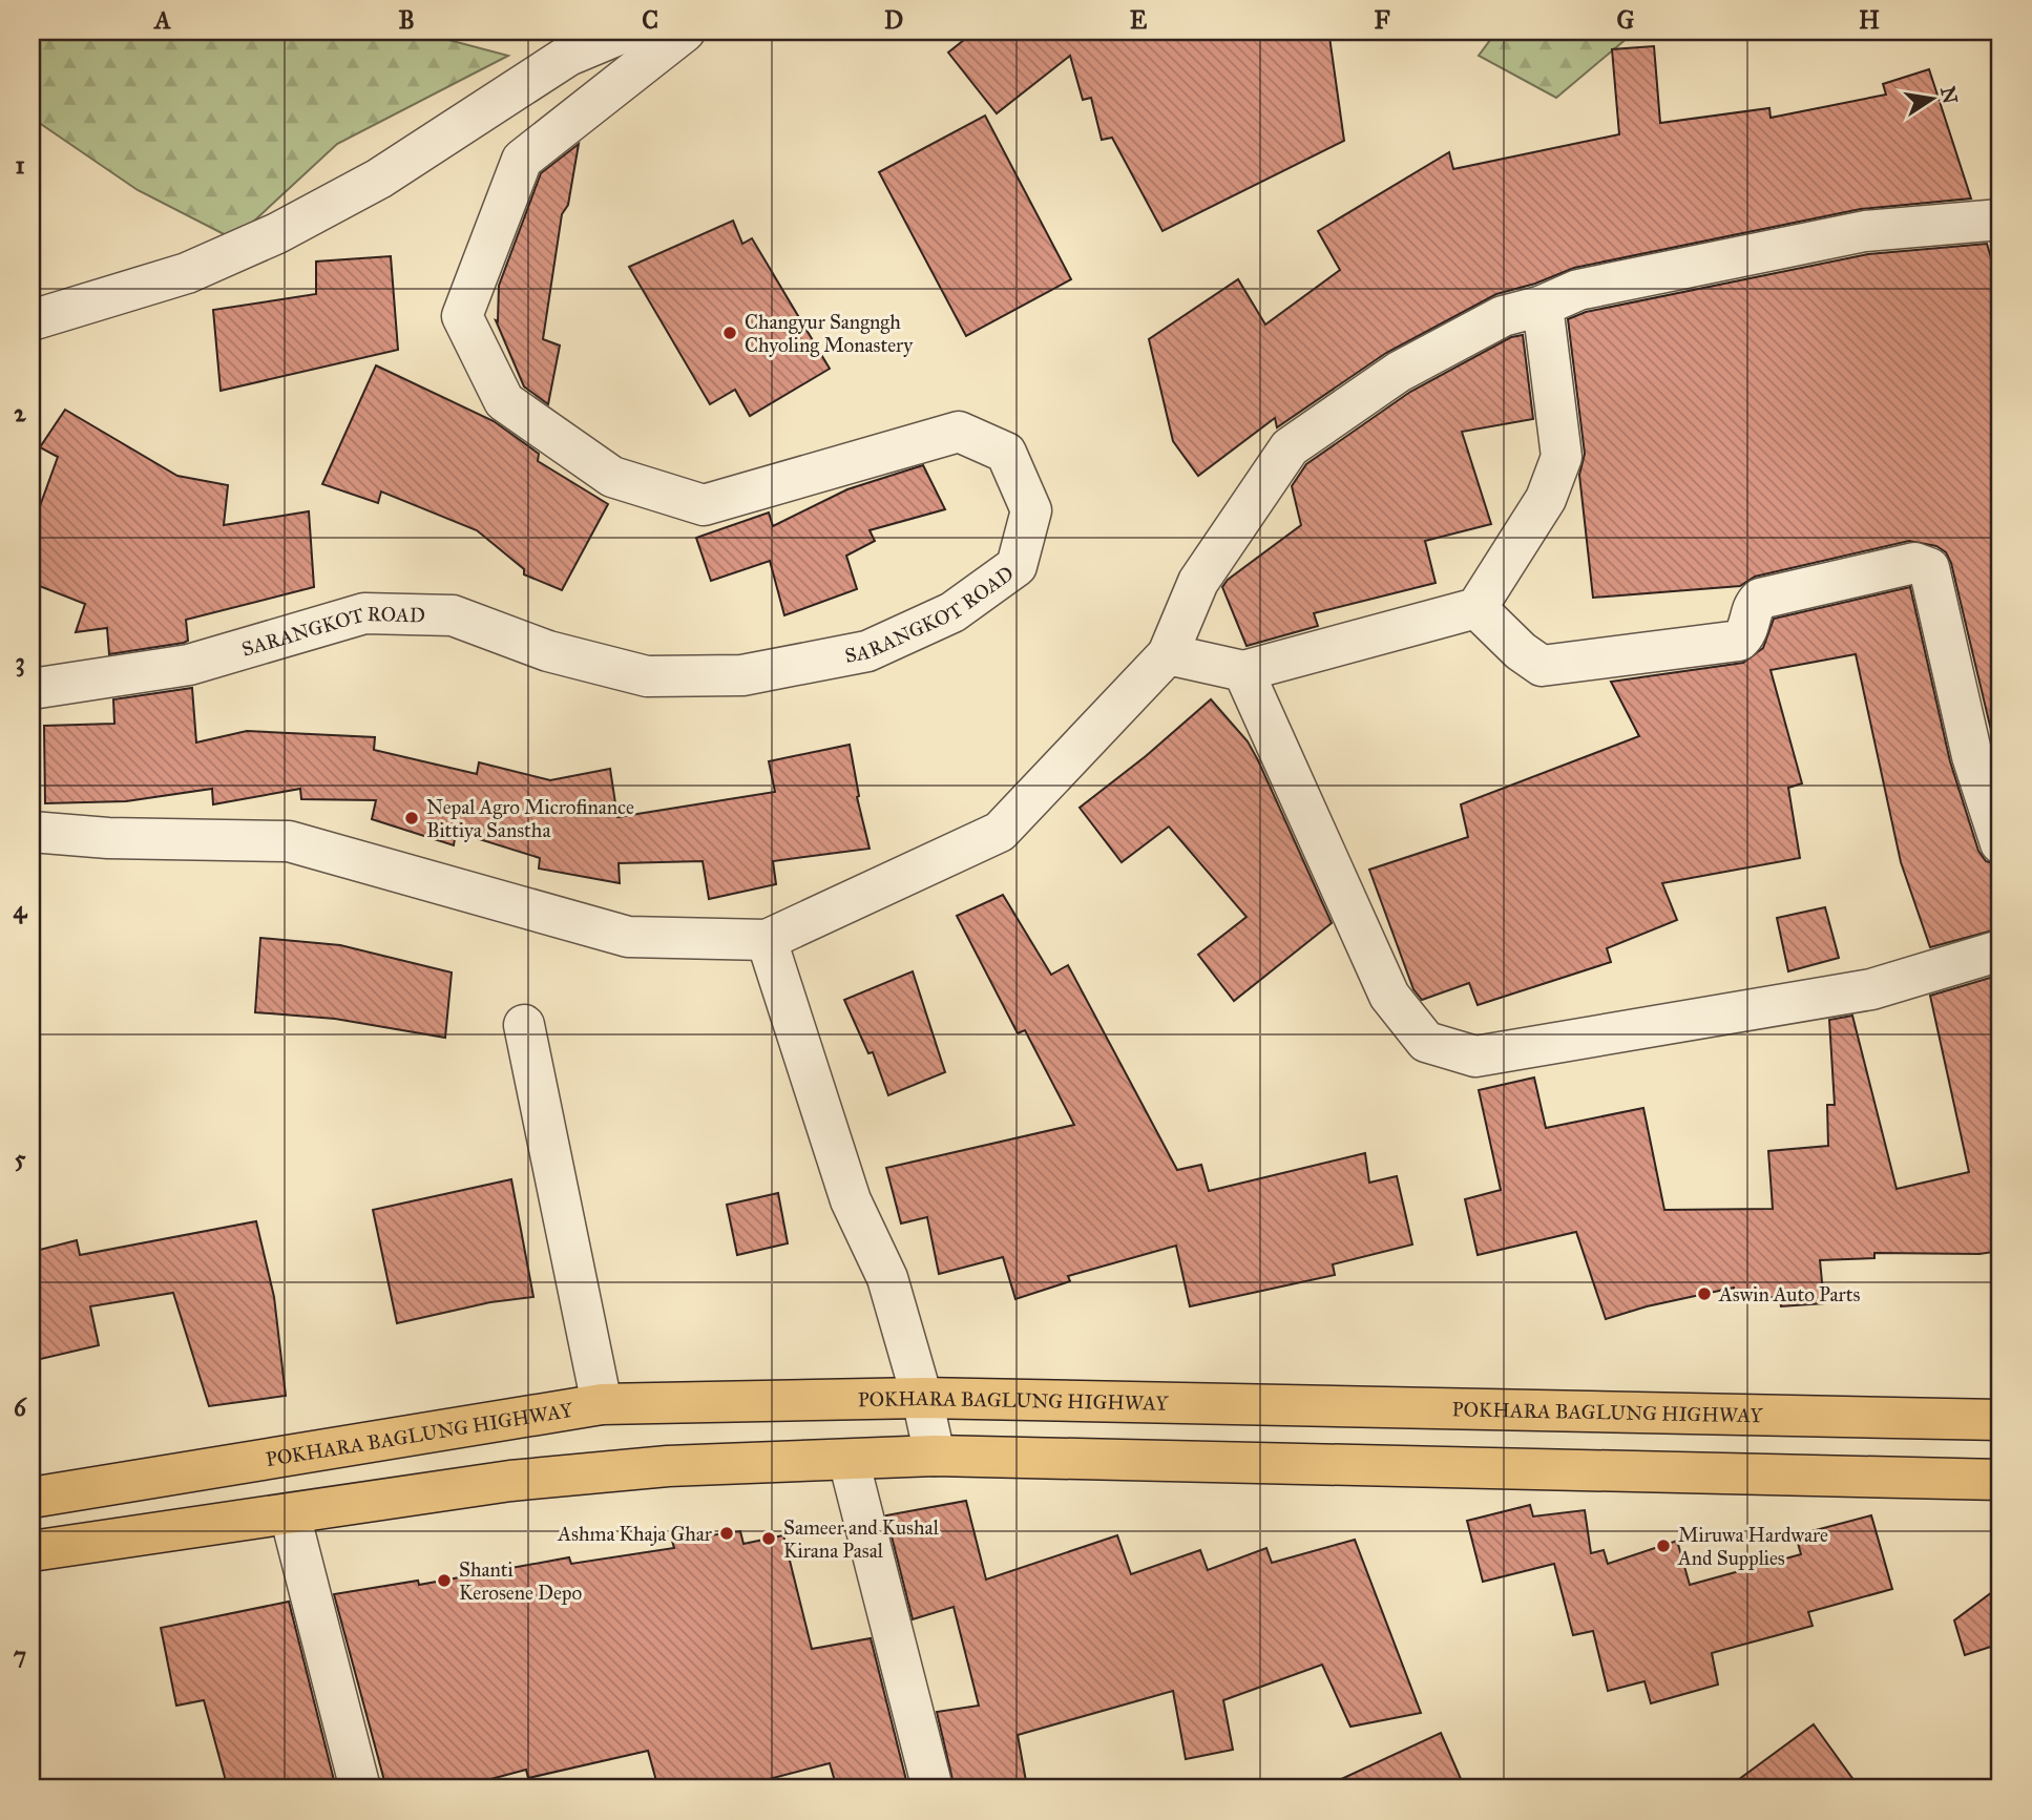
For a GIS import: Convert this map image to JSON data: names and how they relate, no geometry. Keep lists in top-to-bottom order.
{
  "streets": {
    "highway": ["POKHARA BAGLUNG HIGHWAY"],
    "street": ["SARANGKOT ROAD"]
  },
  "places": [
    "Changyur Sangngh Chyoling Monastery",
    "Nepal Agro Microfinance Bittiya Sanstha",
    "Aswin Auto Parts",
    "Ashma Khaja Ghar",
    "Sameer and Kushal Kirana Pasal",
    "Miruwa Hardware And Supplies",
    "Shanti Kerosene Depo"
  ],
  "north": "right",
  "grid": {
    "columns": [
      "A",
      "B",
      "C",
      "D",
      "E",
      "F",
      "G",
      "H"
    ],
    "rows": [
      "1",
      "2",
      "3",
      "4",
      "5",
      "6",
      "7"
    ]
  }
}
